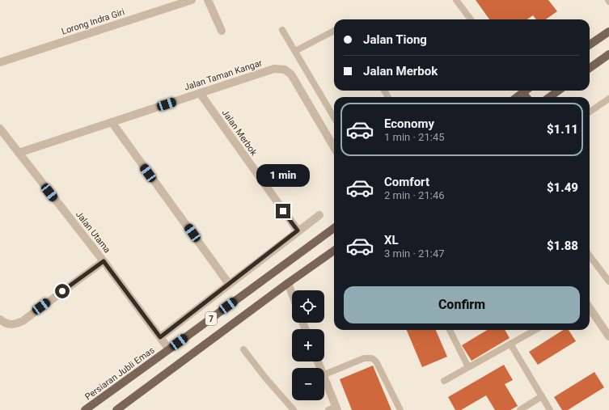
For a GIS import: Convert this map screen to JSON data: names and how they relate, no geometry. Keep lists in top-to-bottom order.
{
  "streets": {
    "main road": ["7", "Persiaran Jubli Emas"],
    "street": [
      "Lorong Indra Giri",
      "Jalan Taman Kangar",
      "Jalan Merbok",
      "Jalan Utama"
    ]
  },
  "crossings": [
    ["Jalan Taman Kangar", "Jalan Merbok"],
    ["Jalan Taman Kangar", "Jalan Utama"],
    ["Jalan Utama", "Persiaran Jubli Emas"]
  ],
  "page": {
    "banner": ["Jalan Tiong", "Jalan Merbok"],
    "list": [
      {
        "name": "Economy",
        "note": "1 min · 21:45",
        "value": "$1.11"
      },
      {
        "name": "Comfort",
        "note": "2 min · 21:46",
        "value": "$1.49"
      },
      {
        "name": "XL",
        "note": "3 min · 21:47",
        "value": "$1.88"
      }
    ],
    "bubble": "1 min",
    "buttons": "Confirm",
    "map_buttons": ["+", "−"]
  }
}
